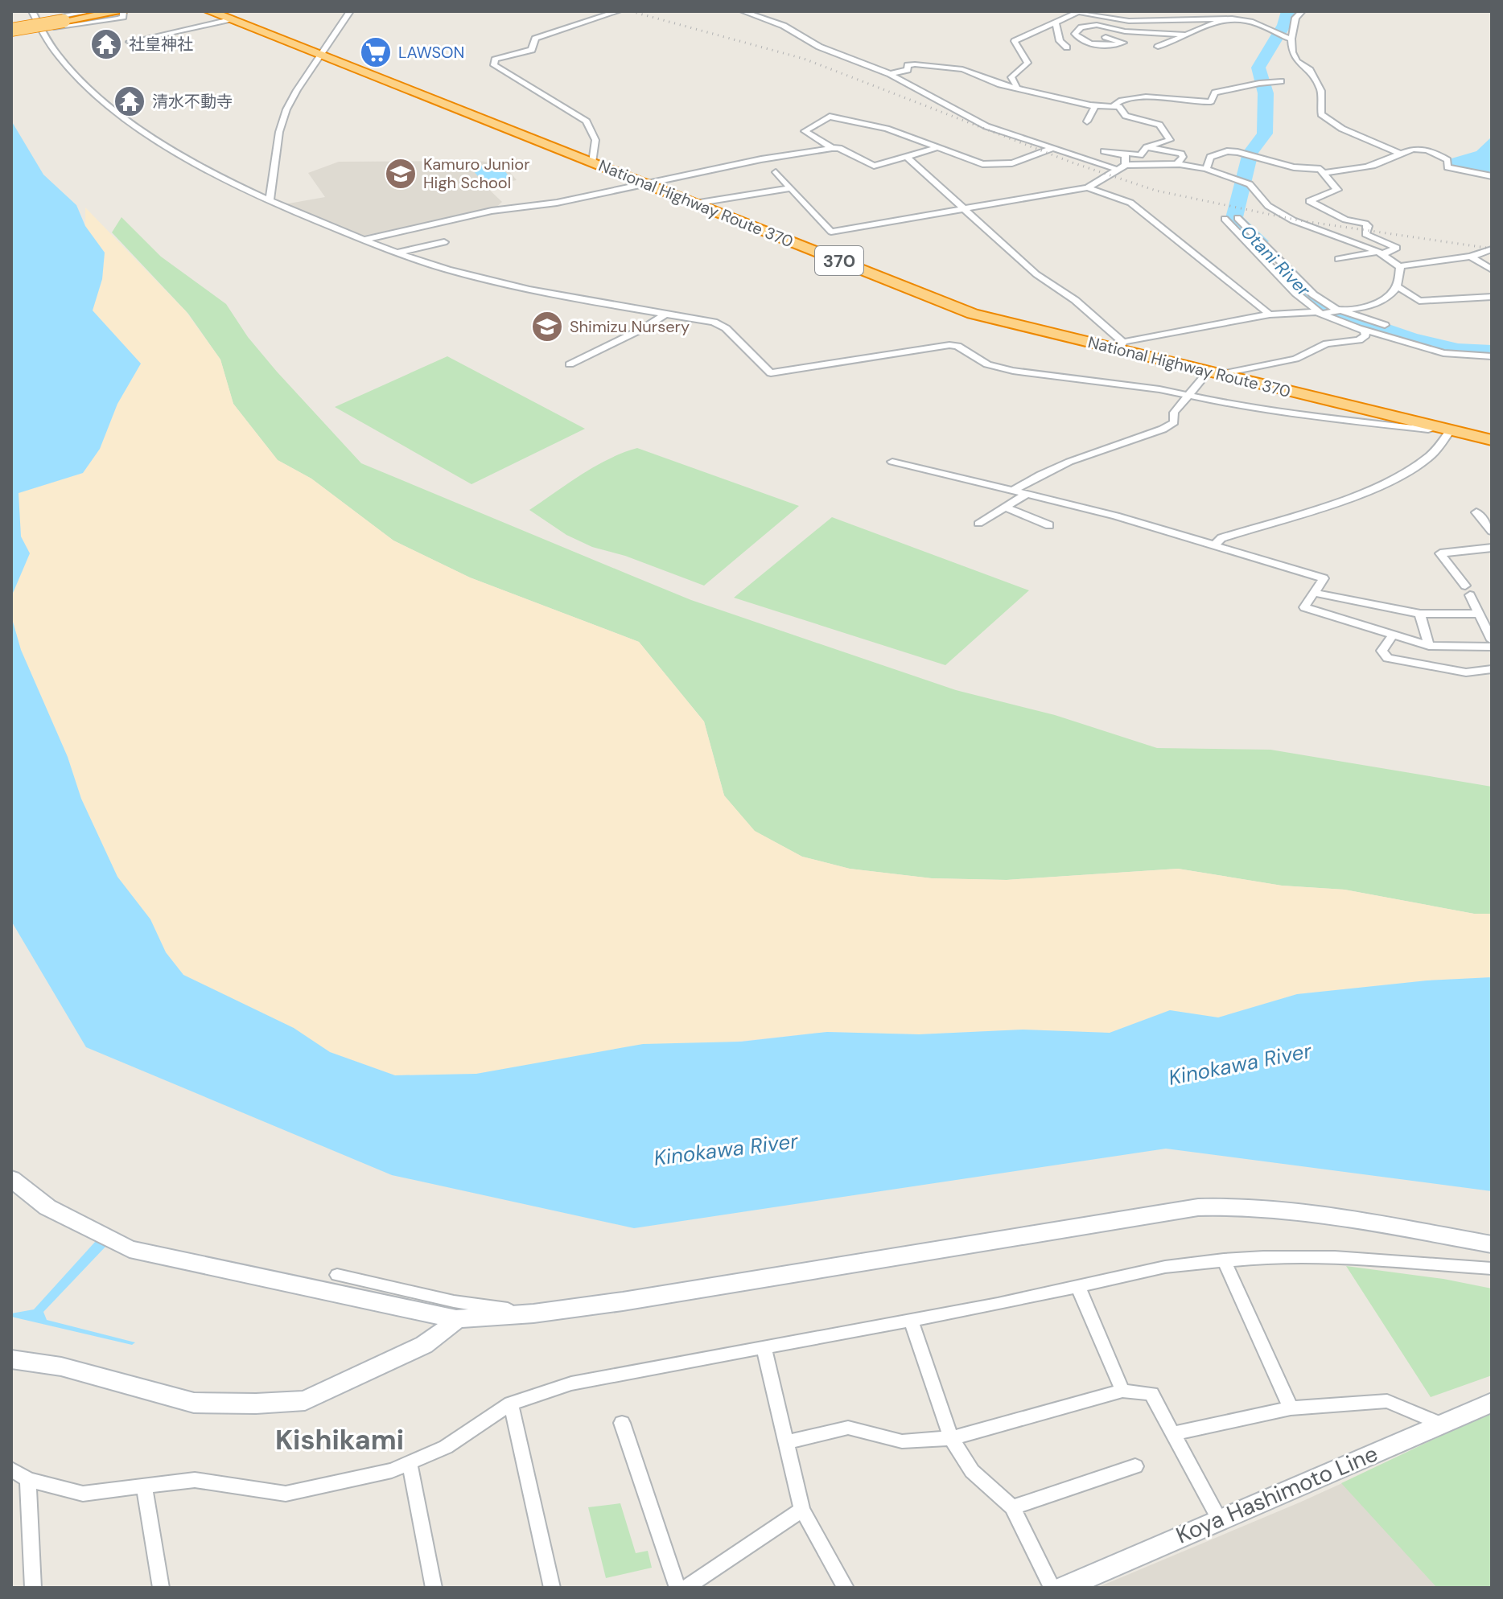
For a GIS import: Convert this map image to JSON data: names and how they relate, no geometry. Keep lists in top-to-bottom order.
{
  "streets": {
    "highway": ["National Highway Route 370", "370"],
    "street": ["Koya Hashimoto Line"]
  },
  "districts": ["Kishikami"],
  "water": ["Otani River", "Kinokawa River"],
  "places": {
    "temple": ["社皇神社", "清水不動寺"],
    "supermarket": ["LAWSON"],
    "school or university": ["Kamuro Junior High School", "Shimizu Nursery"]
  }
}
